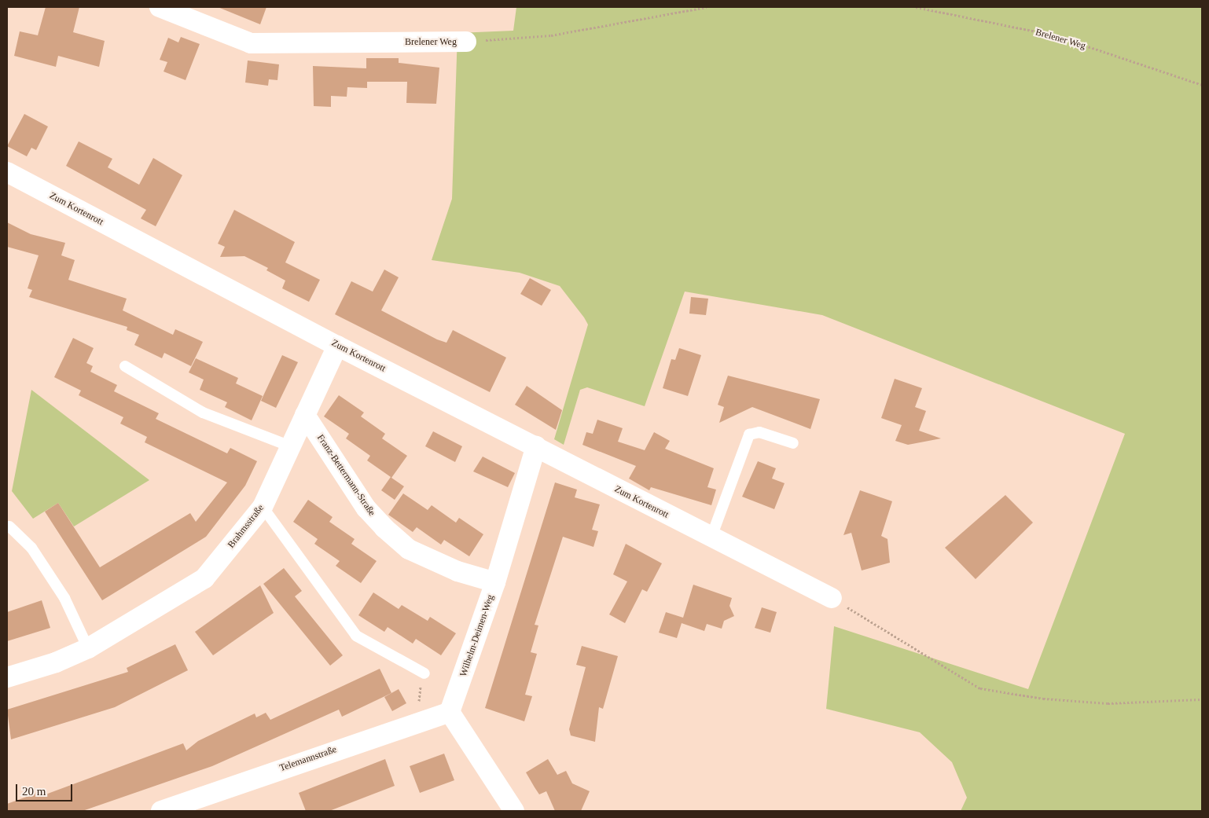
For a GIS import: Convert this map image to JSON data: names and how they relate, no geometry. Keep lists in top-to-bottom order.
{
  "streets": {
    "street": [
      "Brelener Weg",
      "Zum Kortenrott",
      "Franz-Bettermann-Straße",
      "Brahmsstraße",
      "Wilhelm-Deimen-Weg",
      "Telemannstraße"
    ]
  },
  "crossings": [
    ["Zum Kortenrott", "Brahmsstraße"],
    ["Zum Kortenrott", "Wilhelm-Deimen-Weg"],
    ["Franz-Bettermann-Straße", "Brahmsstraße"],
    ["Franz-Bettermann-Straße", "Wilhelm-Deimen-Weg"],
    ["Wilhelm-Deimen-Weg", "Telemannstraße"]
  ],
  "scale_bar": "20 m"
}
